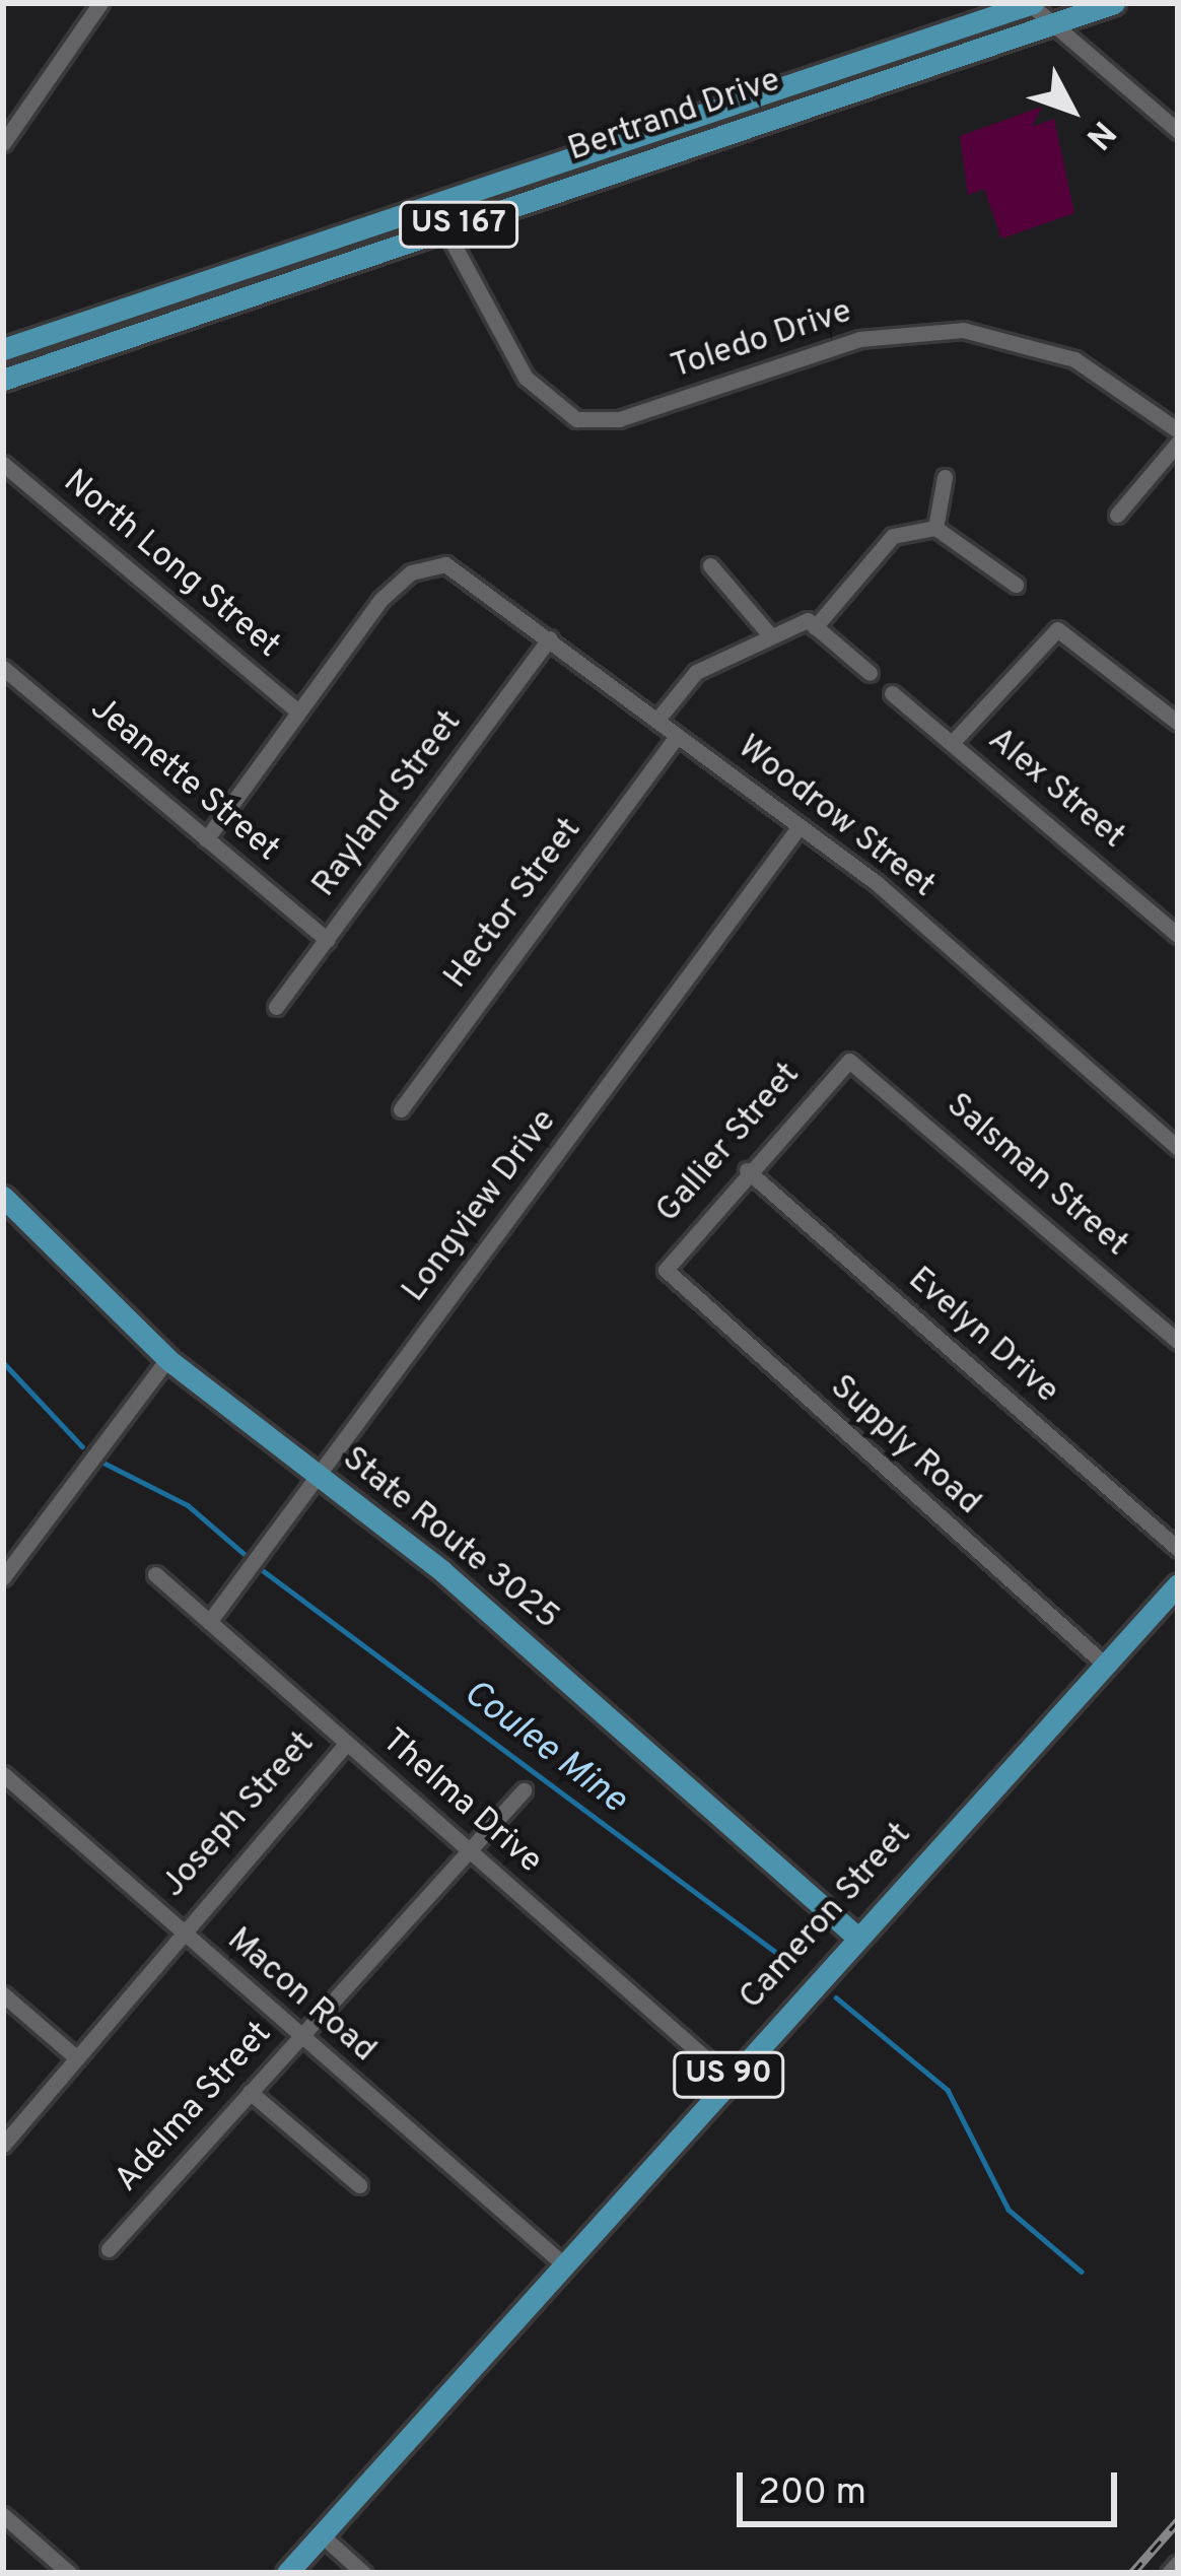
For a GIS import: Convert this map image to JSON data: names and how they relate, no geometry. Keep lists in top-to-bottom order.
{
  "streets": {
    "main road": [
      "Bertrand Drive",
      "US 167",
      "State Route 3025",
      "Cameron Street",
      "US 90"
    ],
    "street": [
      "Toledo Drive",
      "North Long Street",
      "Jeanette Street",
      "Alex Street",
      "Rayland Street",
      "Woodrow Street",
      "Hector Street",
      "Gallier Street",
      "Salsman Street",
      "Longview Drive",
      "Evelyn Drive",
      "Supply Road",
      "Thelma Drive",
      "Joseph Street",
      "Macon Road",
      "Adelma Street"
    ]
  },
  "crossings": [
    ["Bertrand Drive", "Toledo Drive"],
    ["North Long Street", "Woodrow Street"],
    ["Jeanette Street", "Rayland Street"],
    ["Rayland Street", "Woodrow Street"],
    ["Woodrow Street", "Hector Street"],
    ["Woodrow Street", "Longview Drive"],
    ["Gallier Street", "Salsman Street"],
    ["Gallier Street", "Evelyn Drive"],
    ["Gallier Street", "Supply Road"],
    ["Longview Drive", "State Route 3025"],
    ["Longview Drive", "Thelma Drive"],
    ["Supply Road", "Cameron Street"],
    ["State Route 3025", "Cameron Street"],
    ["Thelma Drive", "Joseph Street"],
    ["Thelma Drive", "Cameron Street"],
    ["Thelma Drive", "Adelma Street"],
    ["Joseph Street", "Macon Road"],
    ["Cameron Street", "Macon Road"],
    ["Macon Road", "Adelma Street"]
  ],
  "water": ["Coulee Mine"],
  "scale_bar": "200 m",
  "north": "bottom right"
}
